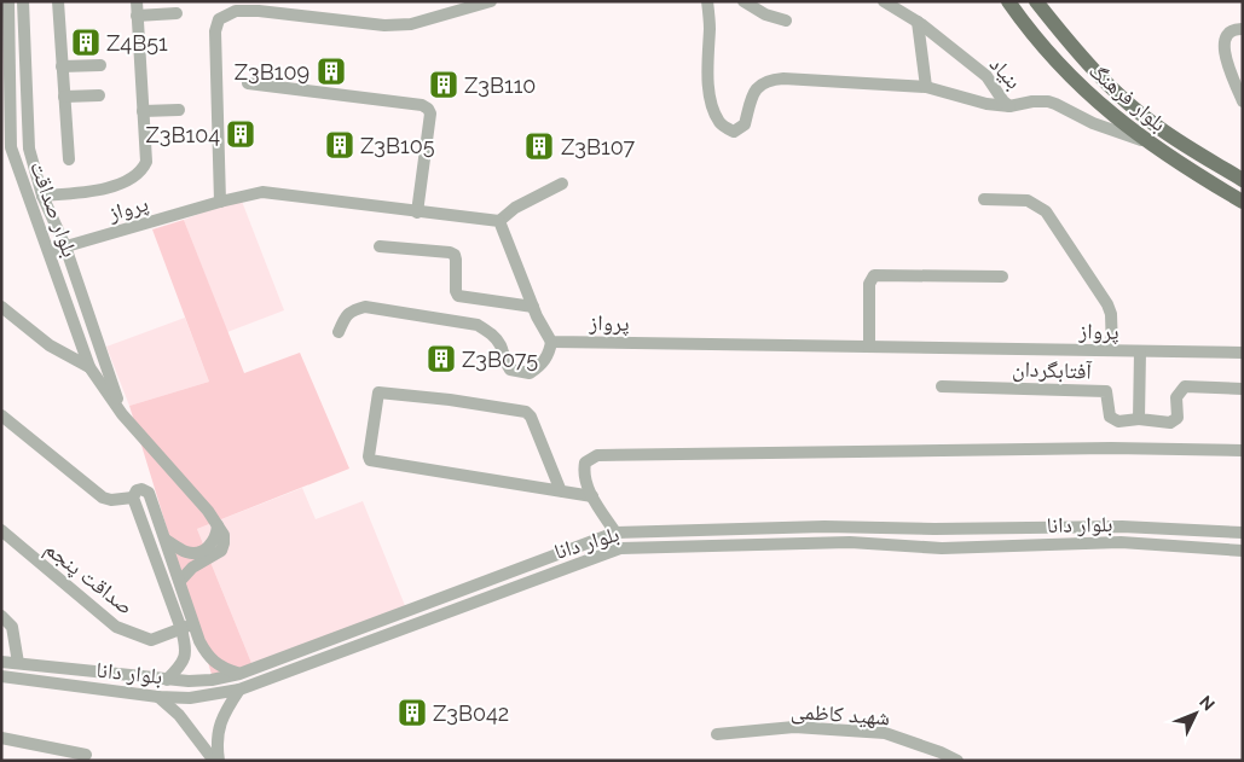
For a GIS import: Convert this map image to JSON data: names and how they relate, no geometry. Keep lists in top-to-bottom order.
{
  "streets": {
    "main road": ["بلوار فرهنگ"],
    "street": [
      "بنیاد",
      "پرواز",
      "بلوار صداقت",
      "آفتابگردان",
      "بلوار دانا",
      "صداقت پنجم",
      "شهید کاظمی"
    ]
  },
  "crossings": [
    ["بنیاد", "بلوار فرهنگ"],
    ["پرواز", "بلوار صداقت"]
  ],
  "places": {
    "building": [
      "Z4B51",
      "Z3B109",
      "Z3B110",
      "Z3B104",
      "Z3B105",
      "Z3B107",
      "Z3B075",
      "Z3B042"
    ]
  },
  "north": "top right"
}
